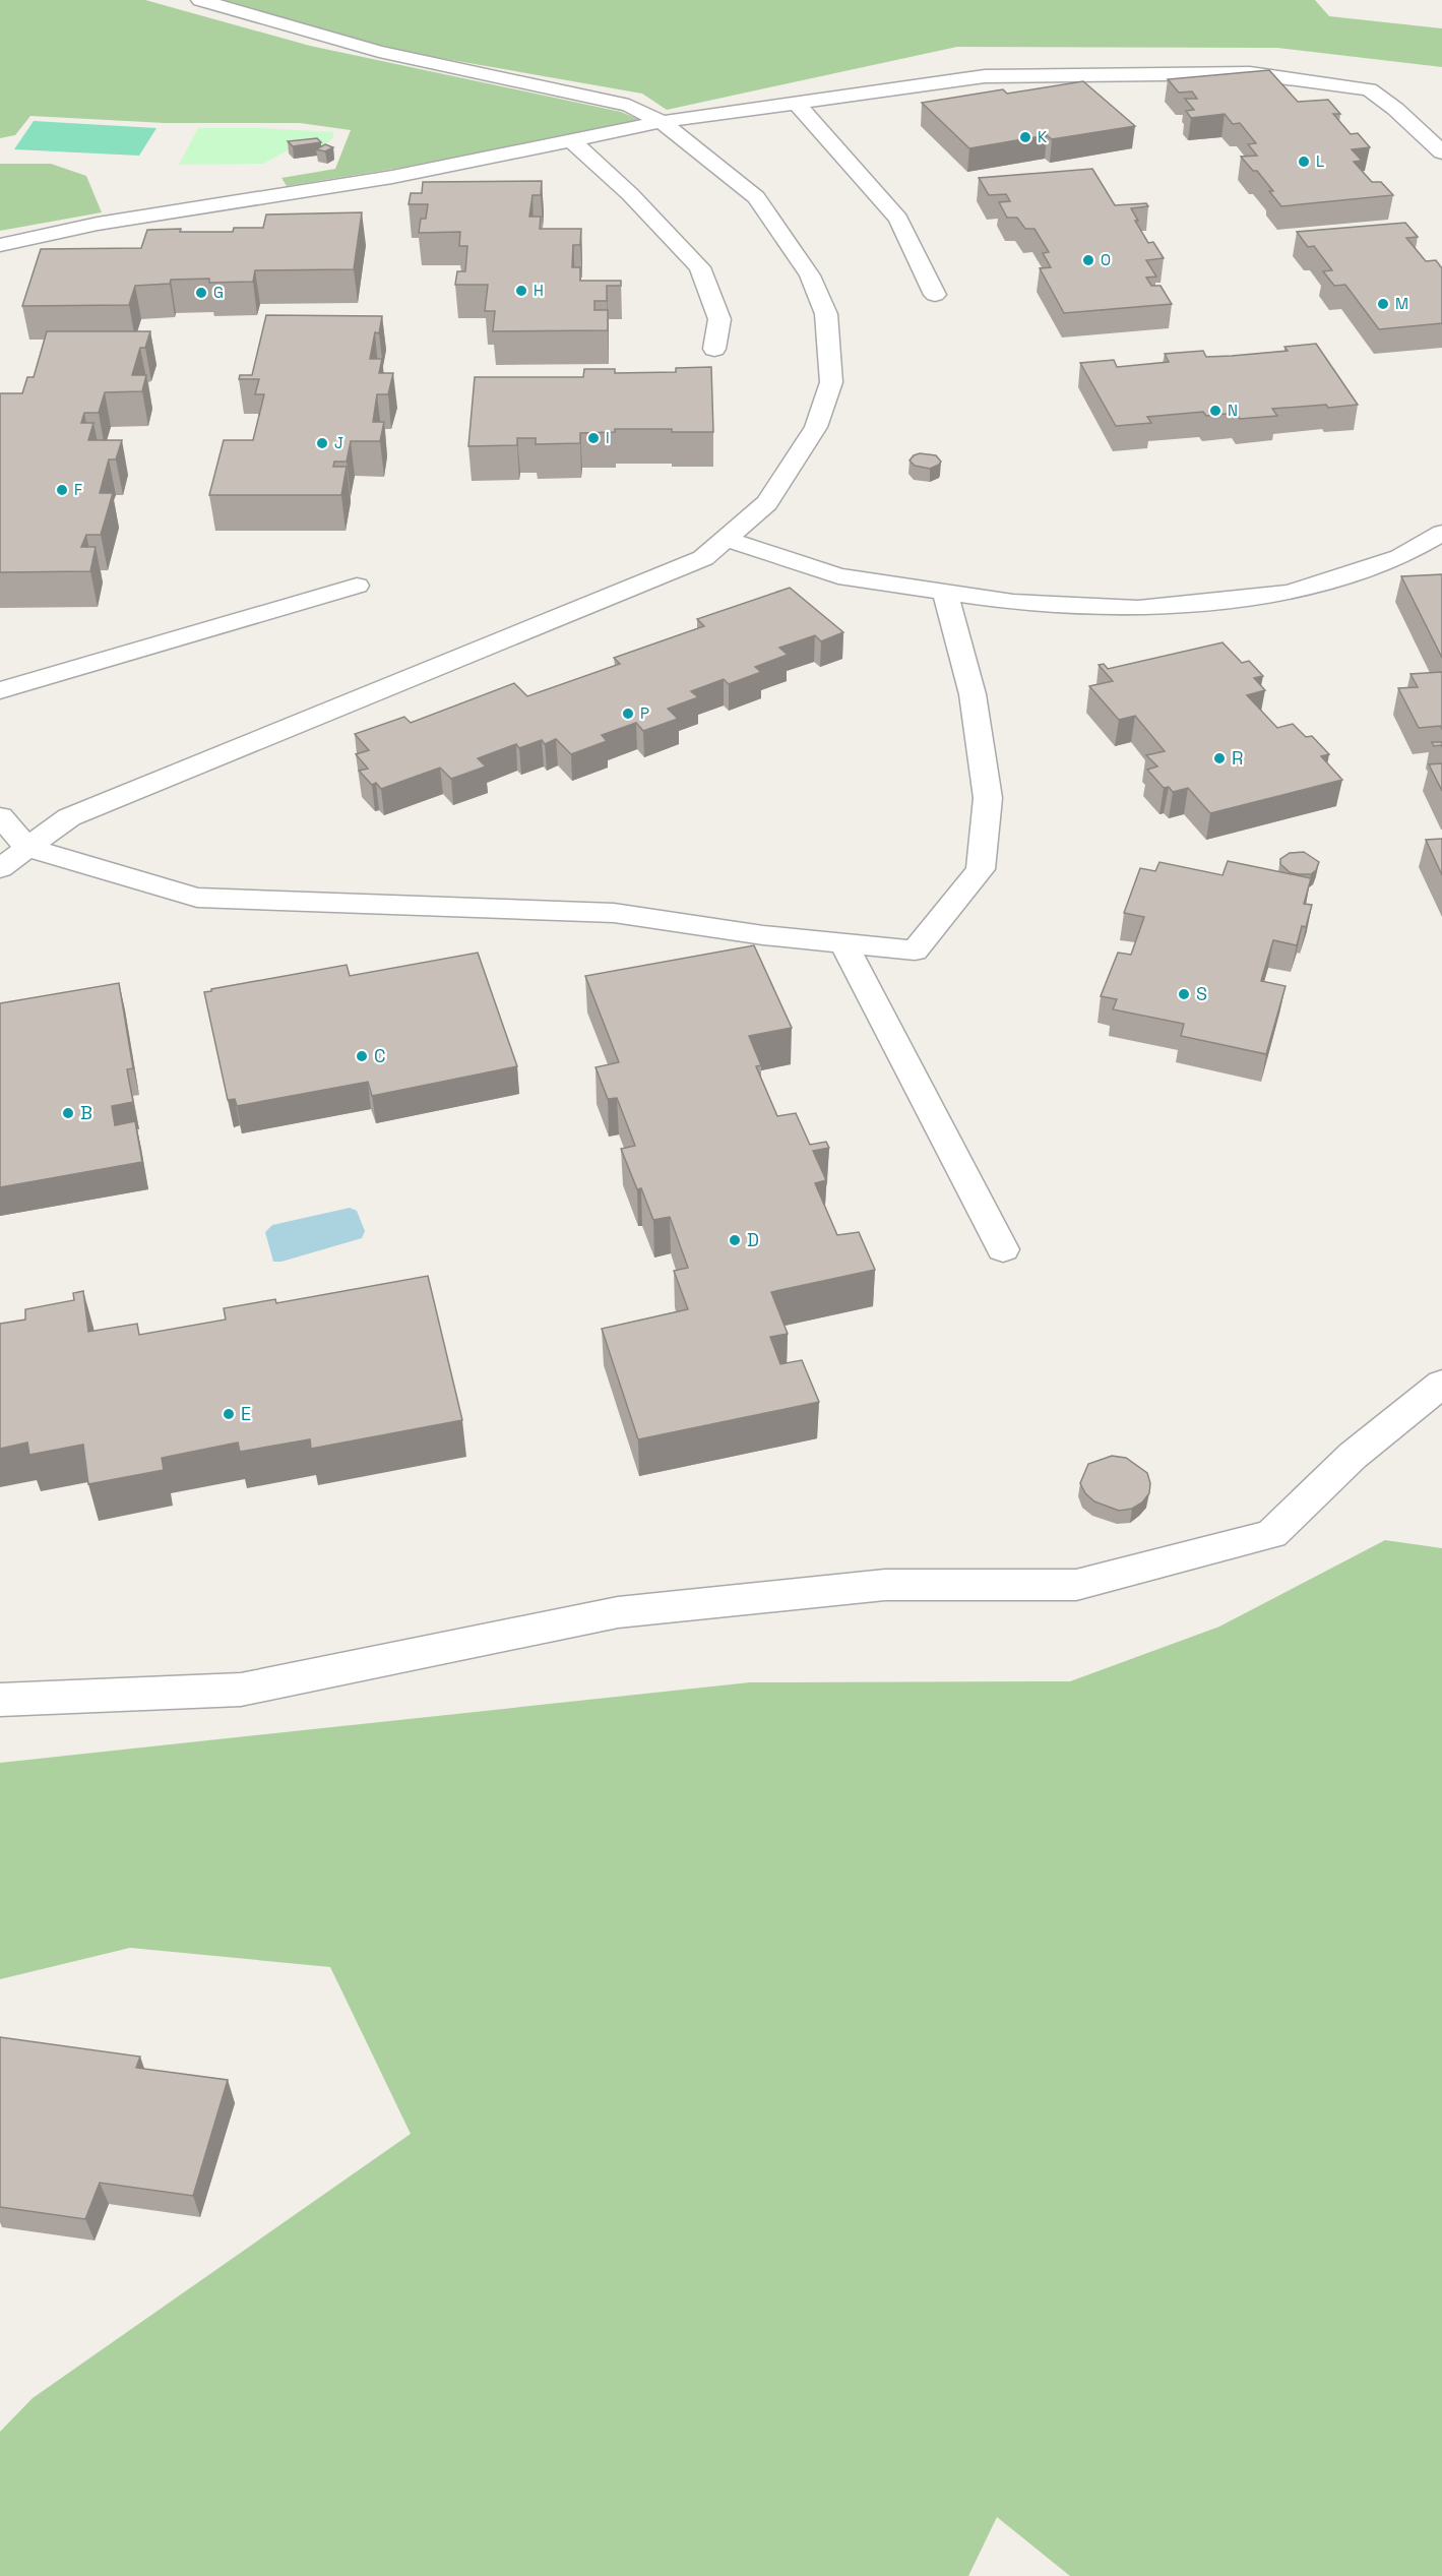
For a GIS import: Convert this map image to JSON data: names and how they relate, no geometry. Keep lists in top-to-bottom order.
{
  "places": [
    "K",
    "L",
    "O",
    "H",
    "G",
    "M",
    "N",
    "I",
    "J",
    "F",
    "P",
    "R",
    "S",
    "C",
    "B",
    "D",
    "E"
  ]
}
